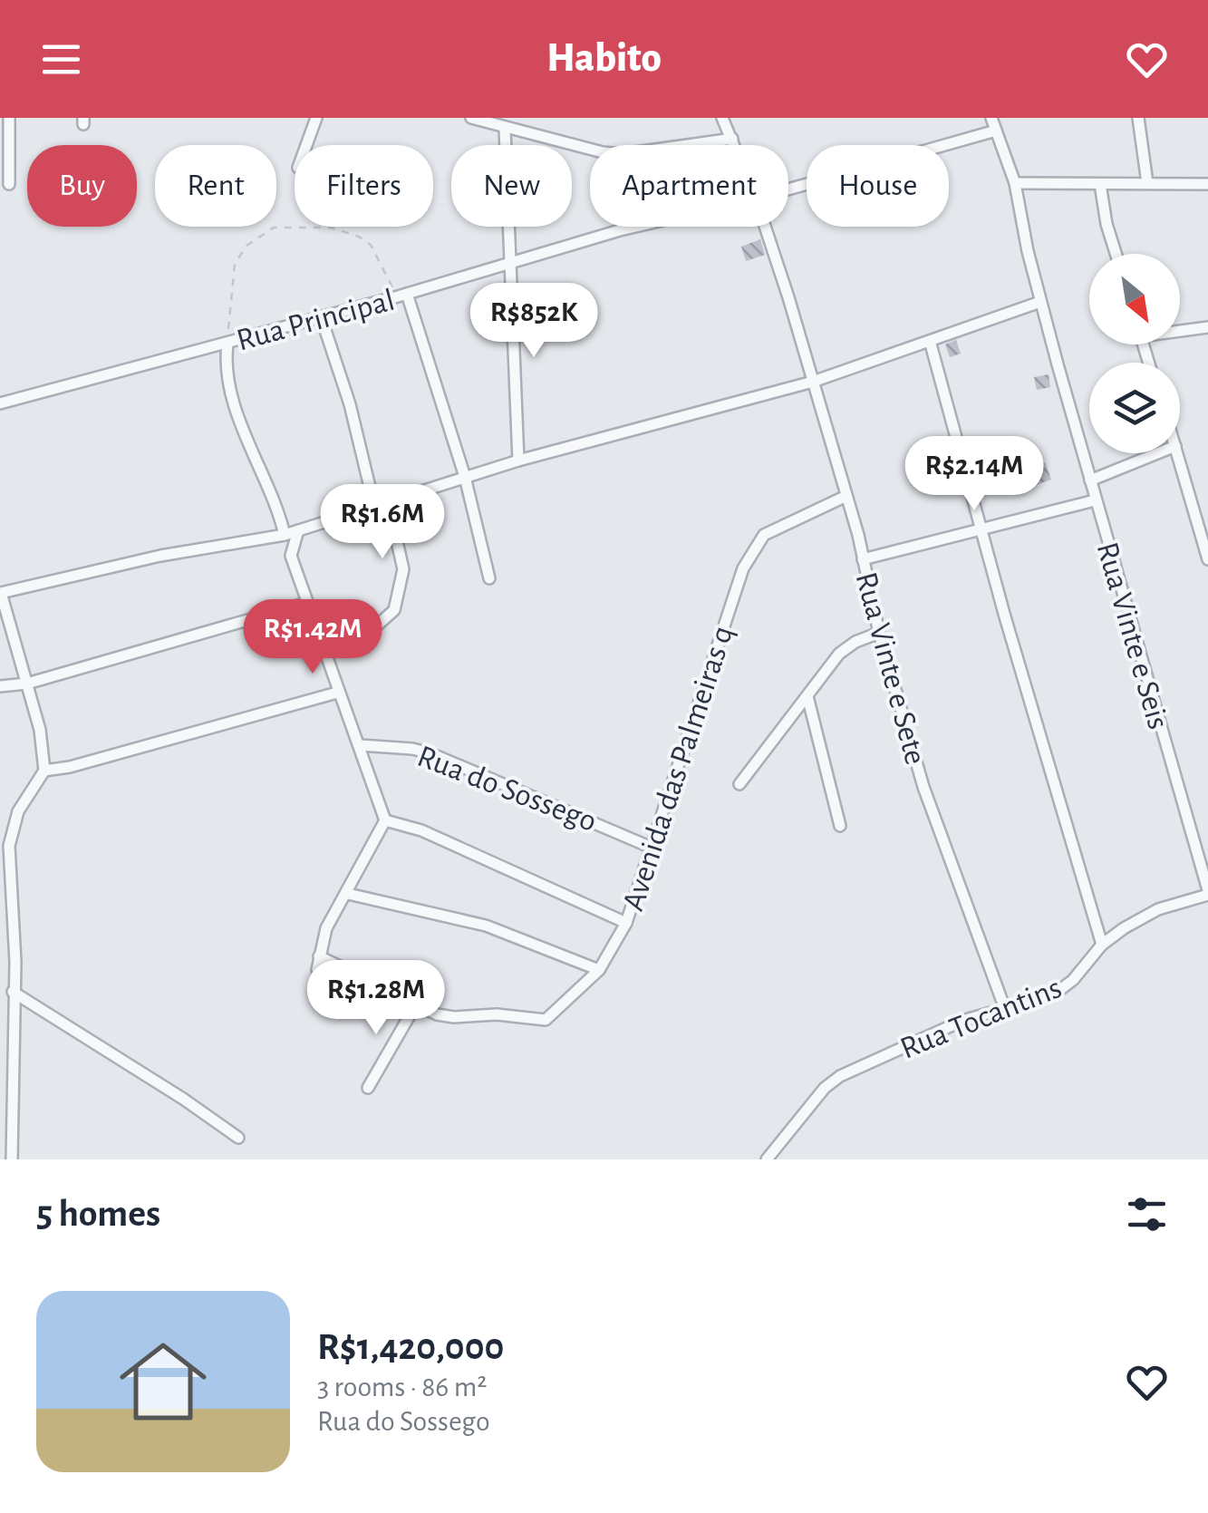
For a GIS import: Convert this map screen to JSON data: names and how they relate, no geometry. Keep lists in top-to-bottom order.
{
  "streets": {
    "street": [
      "Rua Principal",
      "Rua Vinte e Seis",
      "Rua Vinte e Sete",
      "Avenida das Palmeiras q",
      "Rua do Sossego",
      "Rua Tocantins"
    ]
  },
  "crossings": [
    ["Rua Principal", "Rua Vinte e Seis"],
    ["Rua Vinte e Seis", "Rua Tocantins"],
    ["Rua Vinte e Sete", "Avenida das Palmeiras q"],
    ["Rua Vinte e Sete", "Rua Tocantins"],
    ["Avenida das Palmeiras q", "Rua do Sossego"]
  ],
  "north": "bottom right",
  "page": {
    "header": "Habito",
    "chip": [
      "Buy",
      "Rent",
      "Filters",
      "New",
      "Apartment",
      "House"
    ],
    "price": [
      "R$852K",
      "R$2.14M",
      "R$1.6M",
      "R$1.42M",
      "R$1.28M"
    ],
    "heading": "5 homes",
    "list": [
      {
        "name": "R$1,420,000",
        "note": "3 rooms · 86 m² · Rua do Sossego"
      }
    ]
  }
}
